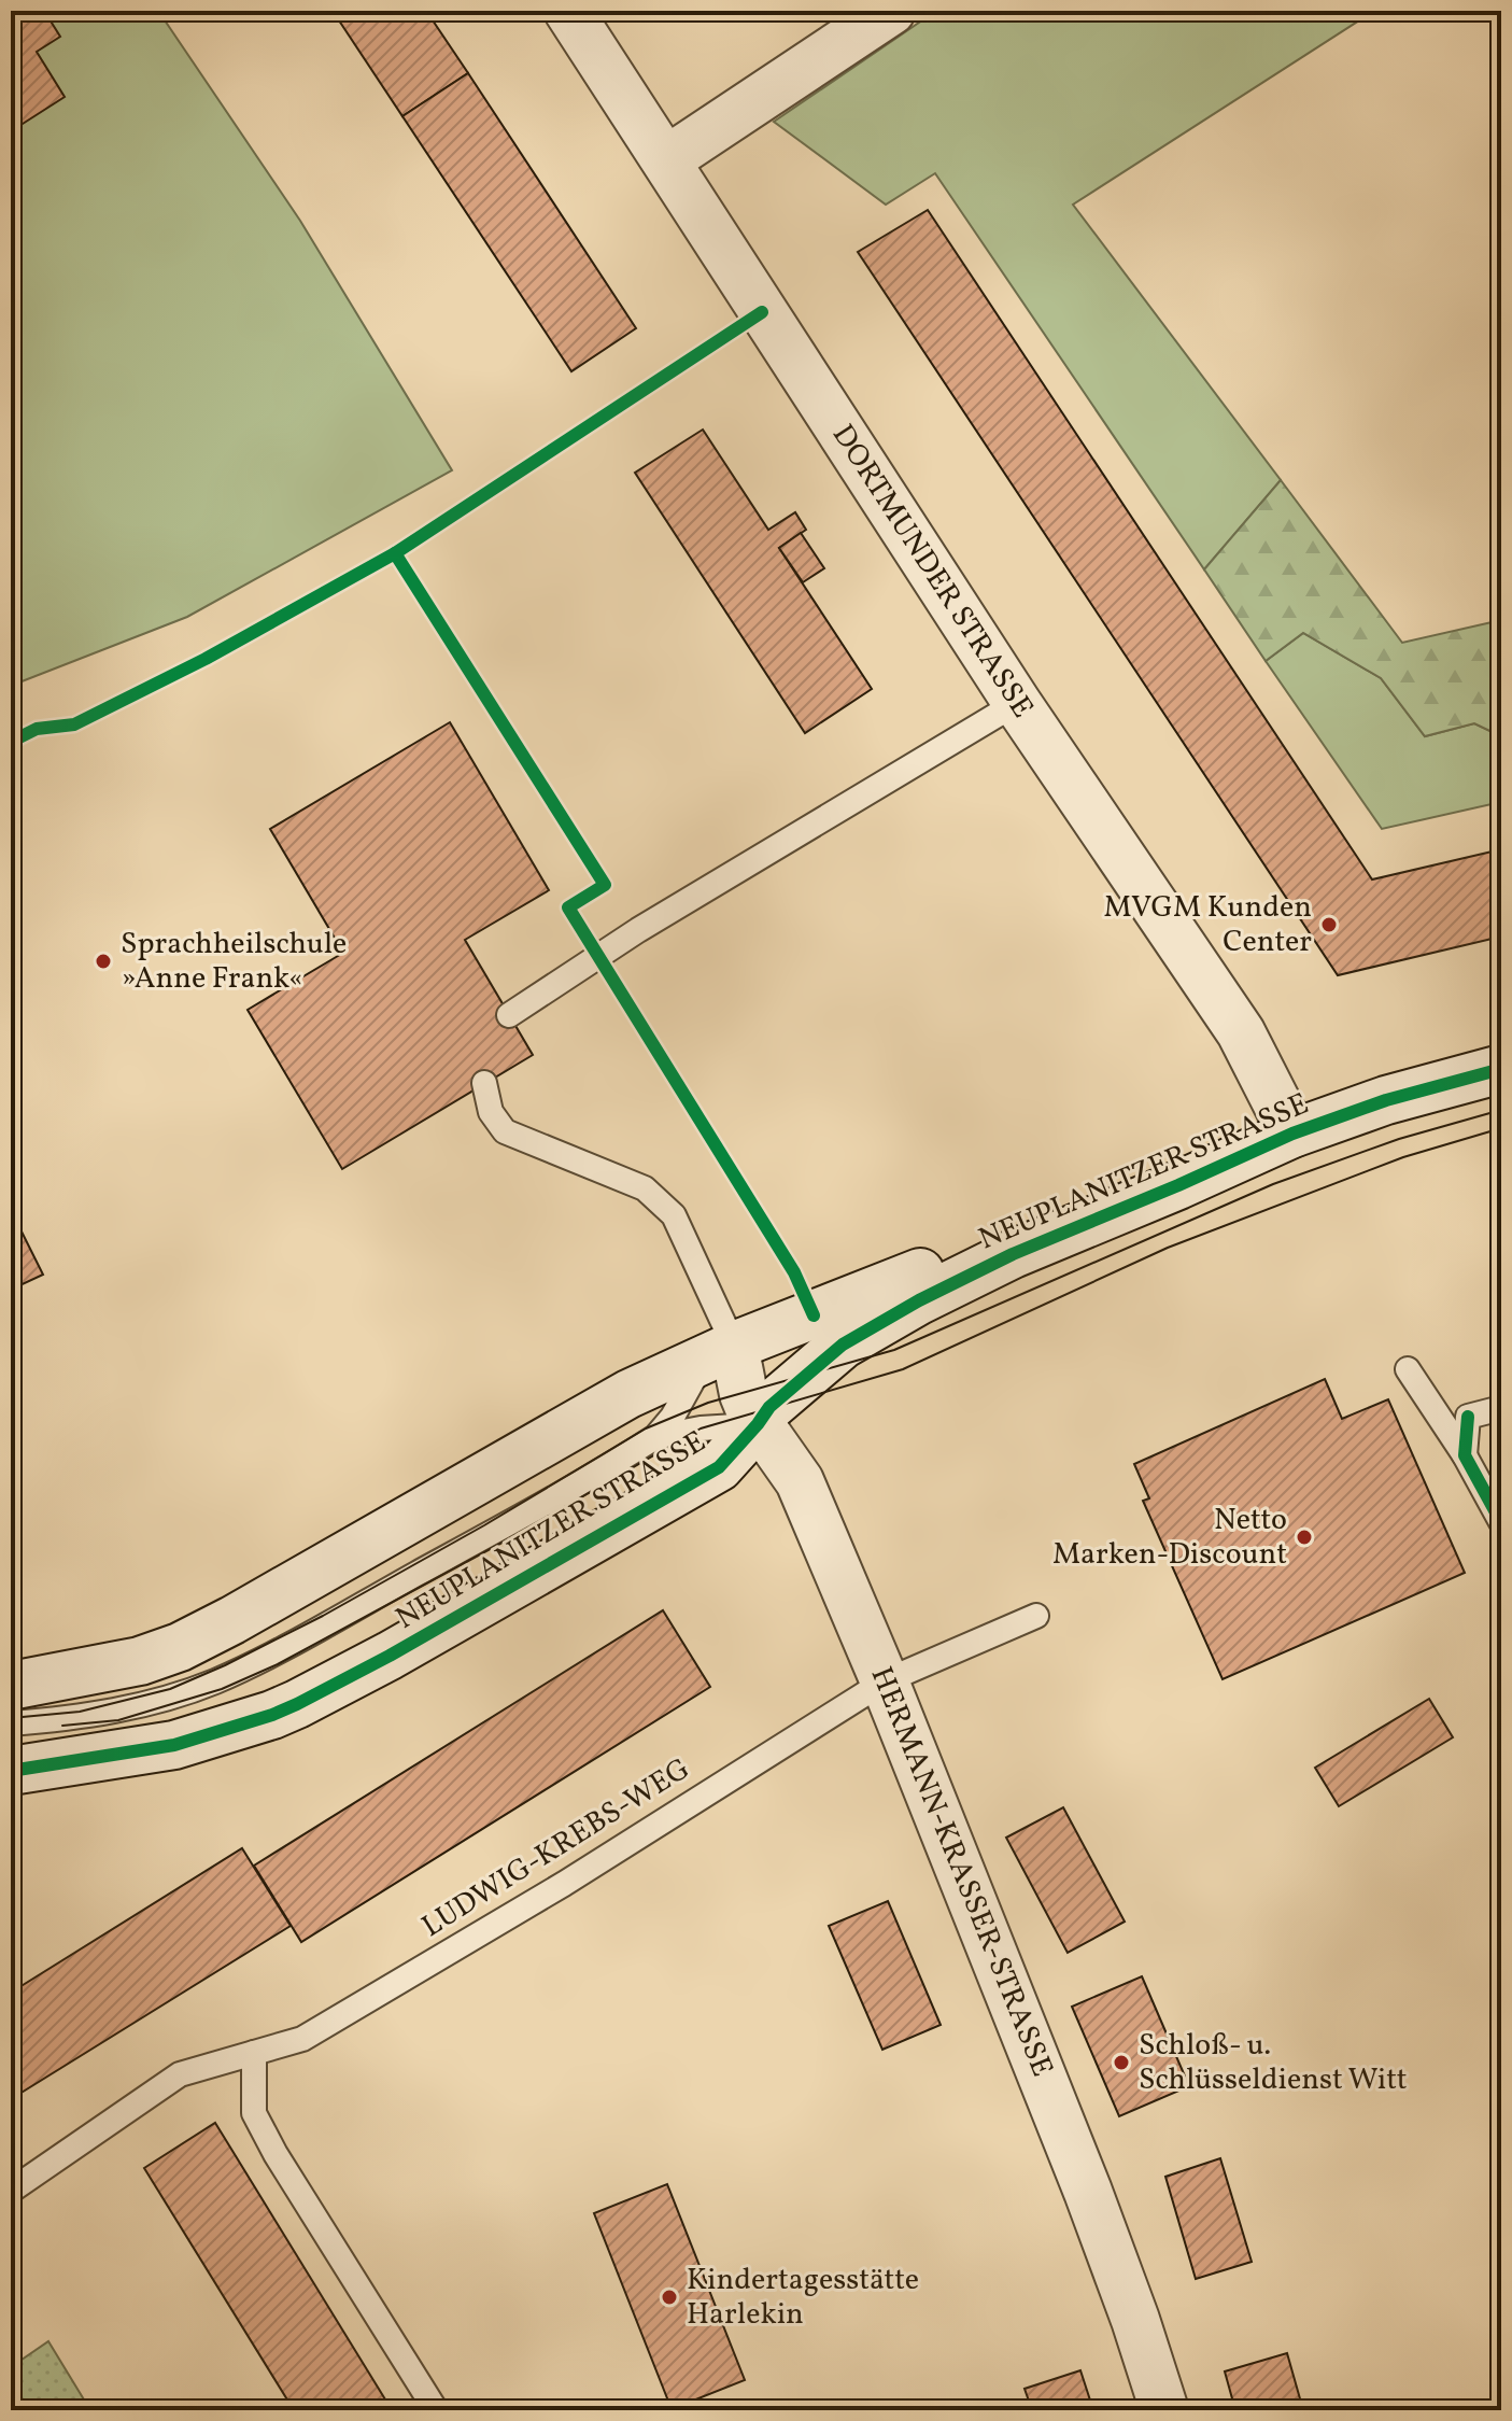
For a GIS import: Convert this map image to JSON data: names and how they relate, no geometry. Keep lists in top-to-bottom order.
{
  "streets": {
    "street": ["DORTMUNDER STRASSE", "NEUPLANITZER STRASSE", "HERMANN-KRASSER-STRASSE"],
    "lane": ["LUDWIG-KREBS-WEG"]
  },
  "crossings": [
    ["DORTMUNDER STRASSE", "NEUPLANITZER STRASSE"],
    ["NEUPLANITZER STRASSE", "HERMANN-KRASSER-STRASSE"],
    ["LUDWIG-KREBS-WEG", "HERMANN-KRASSER-STRASSE"]
  ],
  "places": [
    "MVGM Kunden Center",
    "Sprachheilschule »Anne Frank«",
    "Netto Marken-Discount",
    "Schloß- u. Schlüsseldienst Witt",
    "Kindertagesstätte Harlekin"
  ]
}
